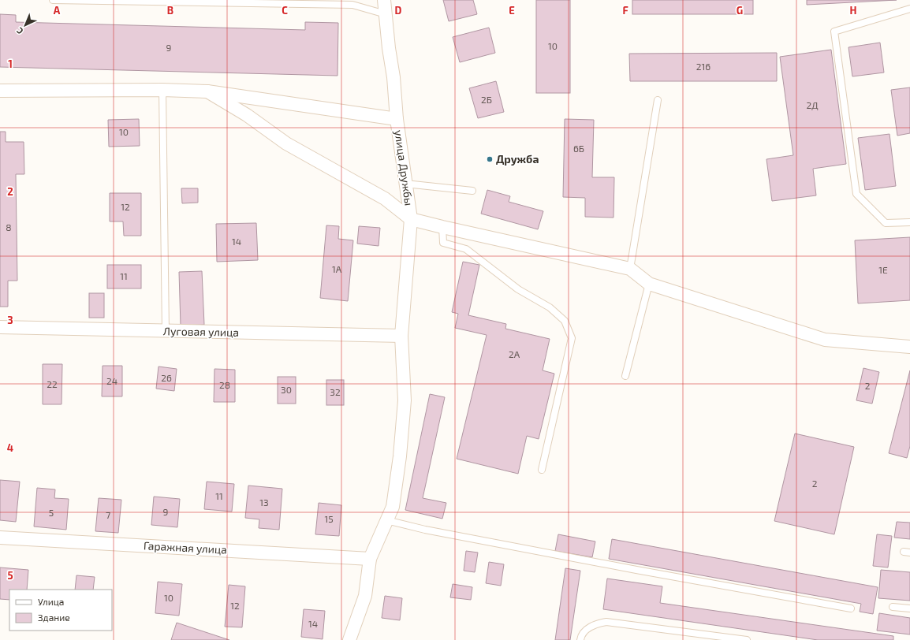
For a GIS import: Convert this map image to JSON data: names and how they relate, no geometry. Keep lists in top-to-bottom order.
{
  "streets": {
    "street": ["улица Дружбы", "Луговая улица", "Гаражная улица"]
  },
  "crossings": [
    ["улица Дружбы", "Луговая улица"],
    ["улица Дружбы", "Гаражная улица"]
  ],
  "places": ["Дружба"],
  "house_numbers": [
    "10",
    "9",
    "216",
    "2Б",
    "2Д",
    "10",
    "6Б",
    "12",
    "8",
    "14",
    "1А",
    "1Е",
    "11",
    "2А",
    "26",
    "24",
    "22",
    "28",
    "2",
    "30",
    "32",
    "2",
    "11",
    "13",
    "9",
    "5",
    "7",
    "15",
    "10",
    "12",
    "14"
  ],
  "legend": ["Улица", "Здание"],
  "north": "bottom left",
  "grid": {
    "columns": [
      "A",
      "B",
      "C",
      "D",
      "E",
      "F",
      "G",
      "H"
    ],
    "rows": [
      "1",
      "2",
      "3",
      "4",
      "5"
    ]
  }
}
